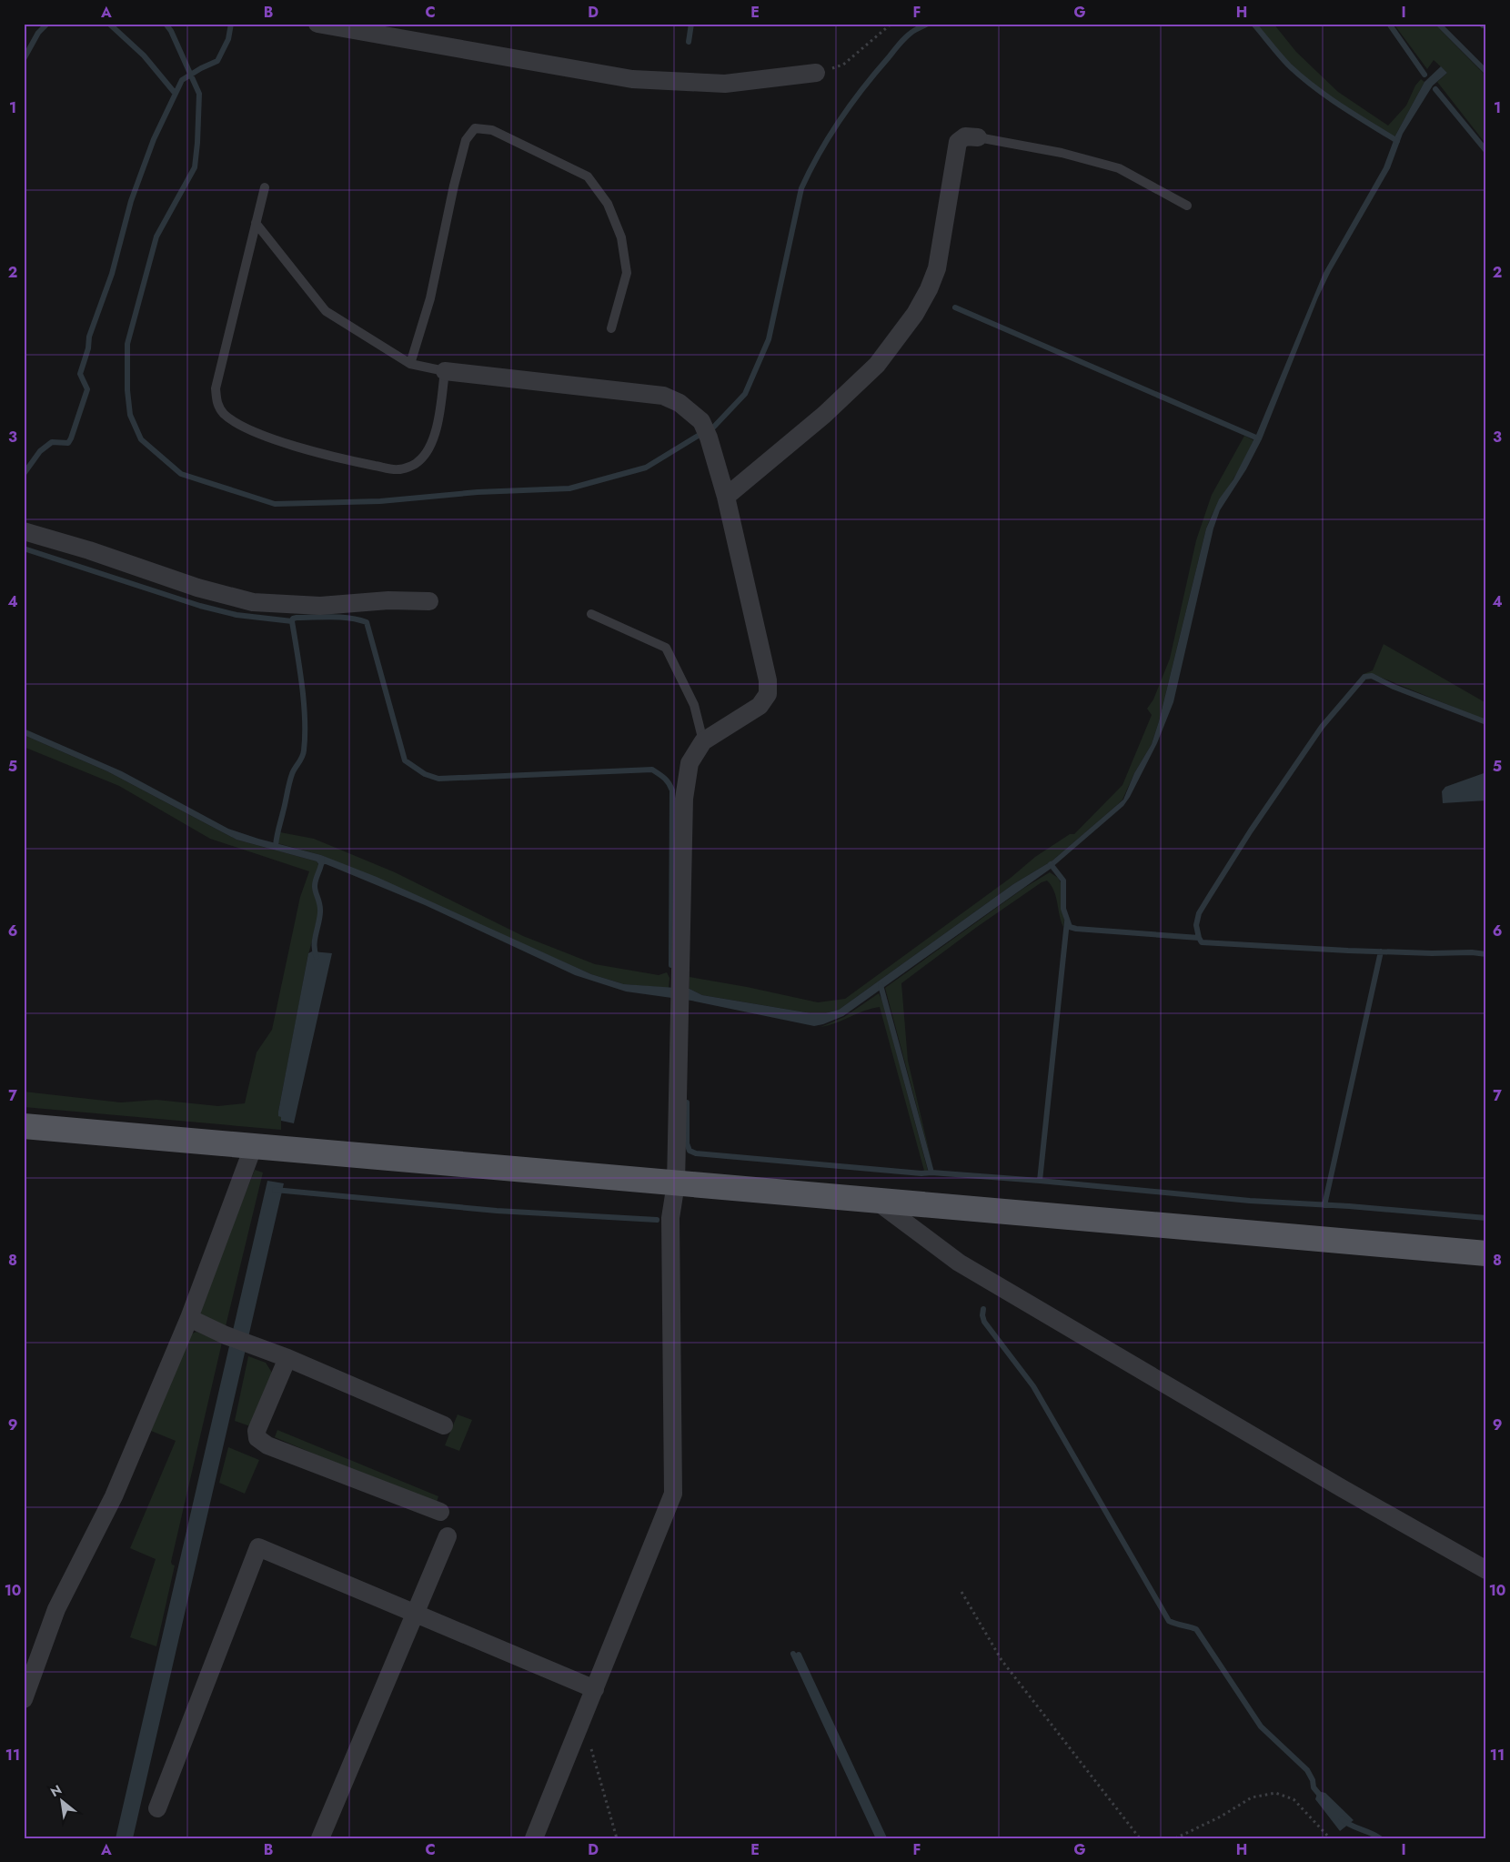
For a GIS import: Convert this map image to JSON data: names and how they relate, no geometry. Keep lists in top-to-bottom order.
{
  "north": "top left",
  "grid": {
    "columns": [
      "A",
      "B",
      "C",
      "D",
      "E",
      "F",
      "G",
      "H",
      "I"
    ],
    "rows": [
      "1",
      "2",
      "3",
      "4",
      "5",
      "6",
      "7",
      "8",
      "9",
      "10",
      "11"
    ]
  }
}
